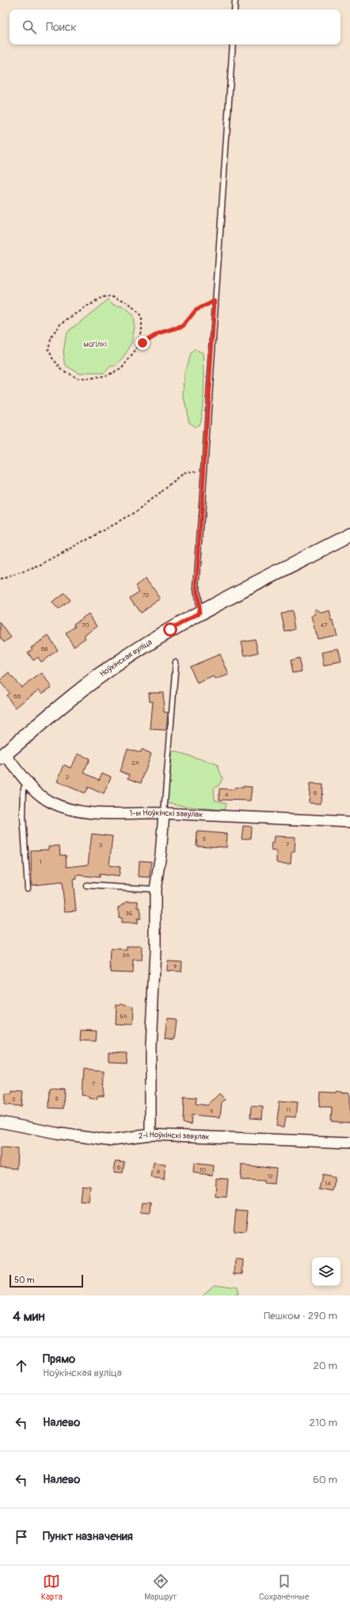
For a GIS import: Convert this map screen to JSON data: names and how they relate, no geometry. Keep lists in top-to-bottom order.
{
  "streets": {
    "main road": ["Ноўкінская вуліца"],
    "street": ["1-ы Ноўкінскі завулак", "2-і Ноўкінскі завулак"]
  },
  "crossings": [
    ["Ноўкінская вуліца", "1-ы Ноўкінскі завулак"]
  ],
  "parks": ["могілкі"],
  "house_numbers": [
    "72",
    "70",
    "47",
    "68",
    "66",
    "2А",
    "2",
    "6",
    "4",
    "5",
    "7",
    "3",
    "1",
    "3Б",
    "3А",
    "9",
    "5А",
    "7",
    "5",
    "3",
    "11",
    "9",
    "6",
    "10",
    "8",
    "12",
    "14"
  ],
  "scale_bar": "50 m",
  "page": {
    "search": "Поиск",
    "scale": "50 m",
    "heading": ["4 мин", "Пешком · 290 m"],
    "list": [
      ["Прямо", "Ноўкінская вуліца", "20 m"],
      ["Налево", "210 m"],
      ["Налево", "60 m"],
      "Пункт назначения"
    ],
    "nav": ["Карта", "Маршрут", "Сохранённые"]
  }
}
